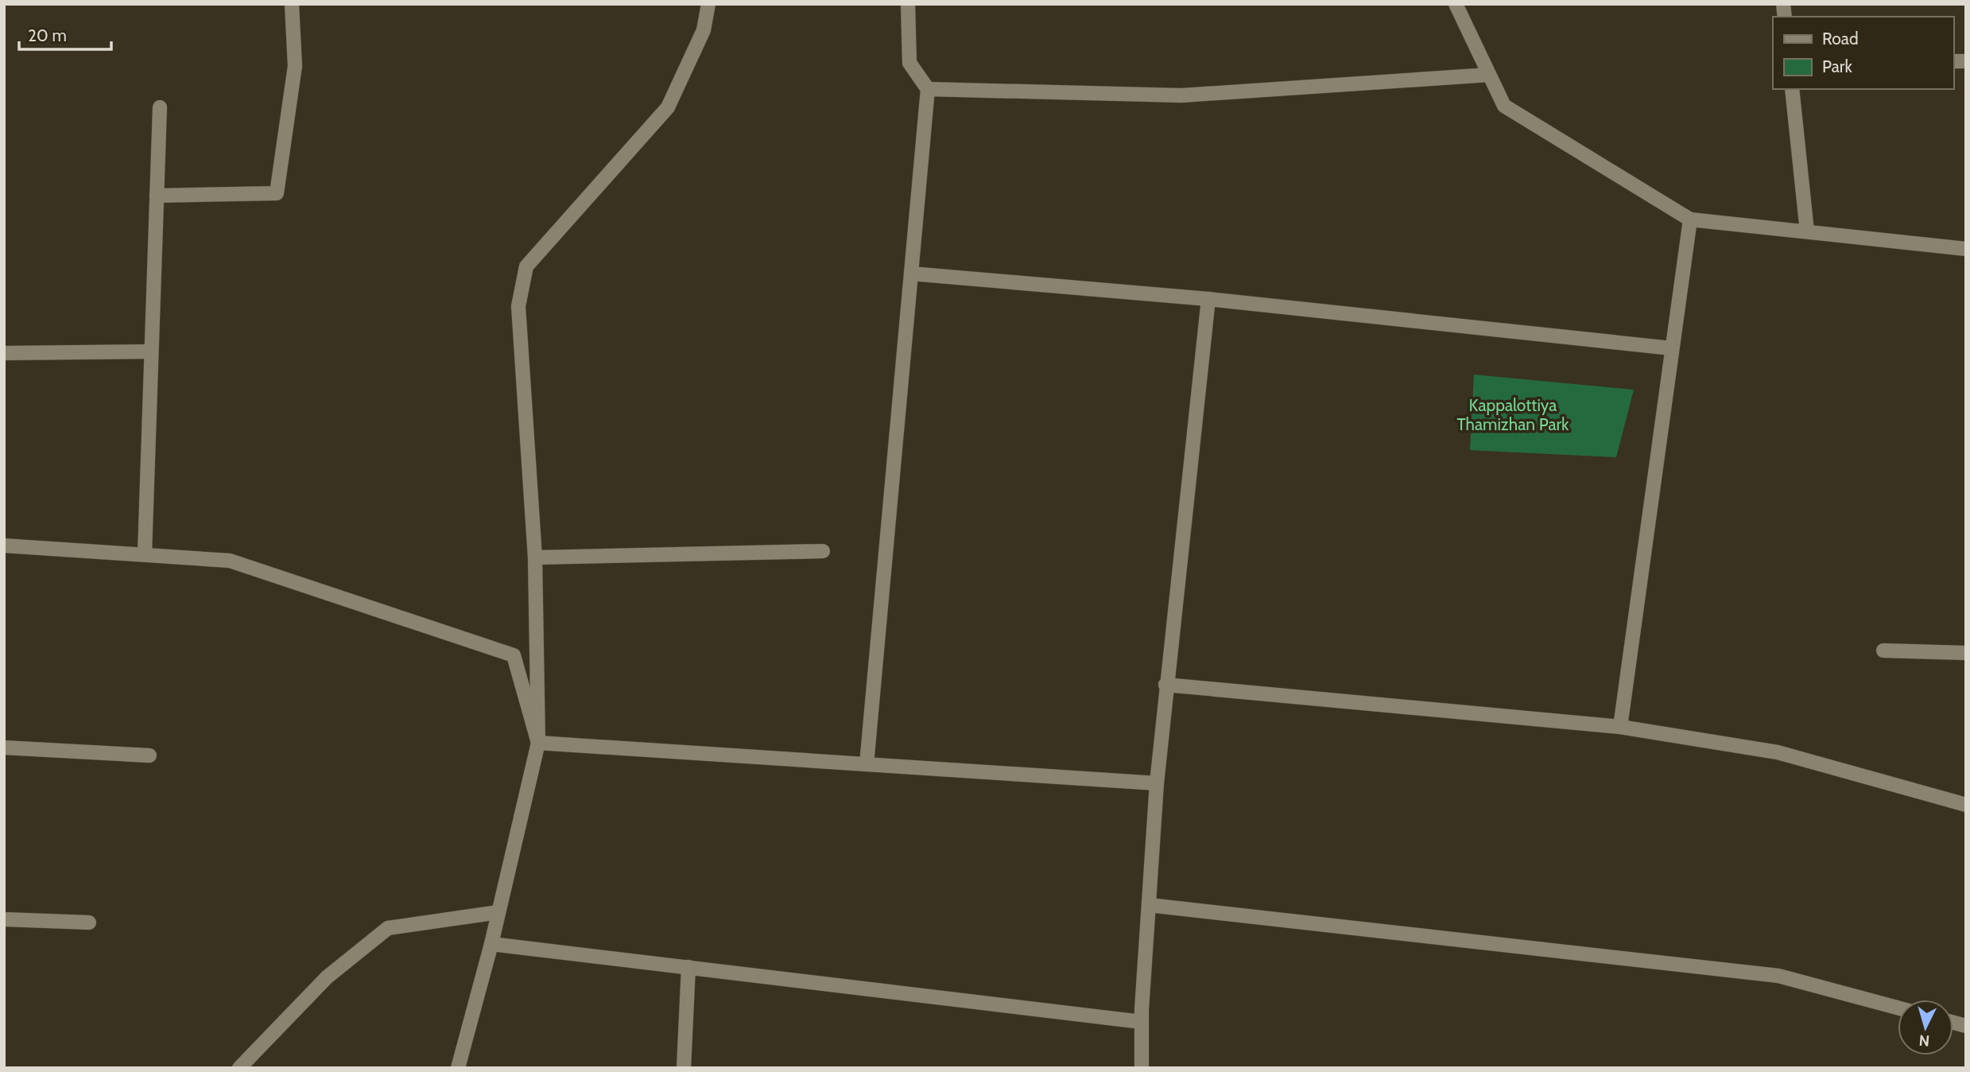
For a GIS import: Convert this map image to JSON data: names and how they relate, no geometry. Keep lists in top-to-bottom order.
{
  "parks": ["Kappalottiya Thamizhan Park"],
  "legend": ["Road", "Park"],
  "scale_bar": "20 m",
  "north": "bottom"
}
